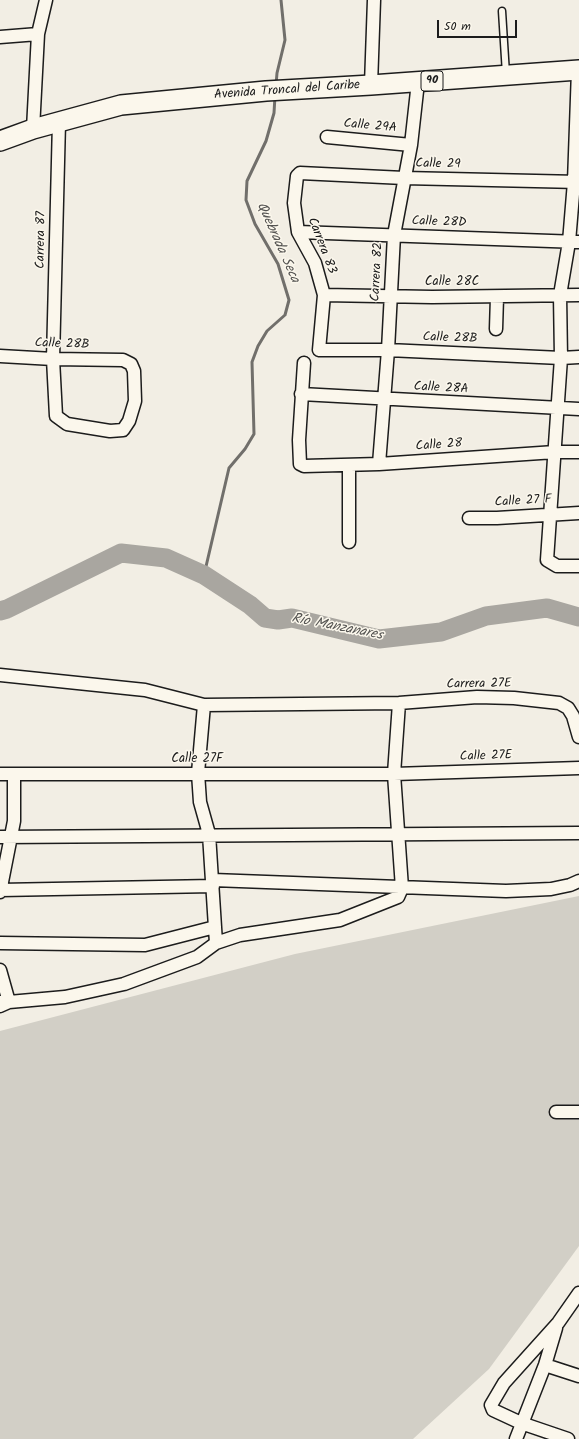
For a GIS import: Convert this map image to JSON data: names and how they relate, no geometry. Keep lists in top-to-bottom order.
{
  "streets": {
    "highway": ["90", "Avenida Troncal del Caribe"],
    "street": [
      "Calle 29A",
      "Calle 29",
      "Calle 28D",
      "Carrera 87",
      "Carrera 83",
      "Carrera 82",
      "Calle 28C",
      "Calle 28B",
      "Calle 28A",
      "Calle 28",
      "Calle 27 F",
      "Carrera 27E",
      "Calle 27E",
      "Calle 27F"
    ]
  },
  "crossings": [
    ["Avenida Troncal del Caribe", "Carrera 87"],
    ["Avenida Troncal del Caribe", "Carrera 82"],
    ["Calle 29A", "Carrera 82"],
    ["Calle 29", "Carrera 83"],
    ["Calle 29", "Carrera 82"],
    ["Calle 28D", "Carrera 83"],
    ["Calle 28D", "Carrera 82"],
    ["Carrera 87", "Calle 28B"],
    ["Carrera 83", "Calle 28C"],
    ["Carrera 83", "Calle 28B"],
    ["Carrera 82", "Calle 28C"],
    ["Carrera 82", "Calle 28B"],
    ["Carrera 82", "Calle 28A"],
    ["Carrera 82", "Calle 28"],
    ["Calle 28A", "Calle 28"],
    ["Calle 27E", "Calle 27F"]
  ],
  "water": ["Quebrada Seca", "Río Manzanares"],
  "scale_bar": "50 m"
}
